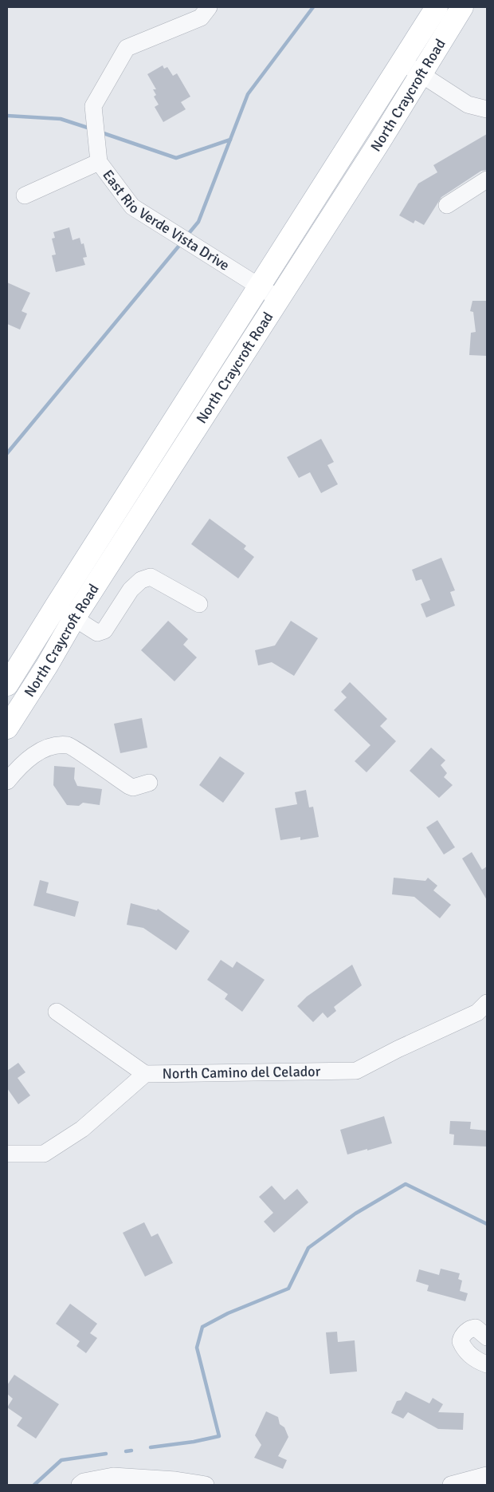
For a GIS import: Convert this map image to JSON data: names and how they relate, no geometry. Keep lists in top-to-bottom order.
{
  "streets": {
    "main road": ["North Craycroft Road"],
    "street": ["East Rio Verde Vista Drive", "North Camino del Celador"]
  },
  "crossings": [
    ["North Craycroft Road", "East Rio Verde Vista Drive"]
  ]
}
